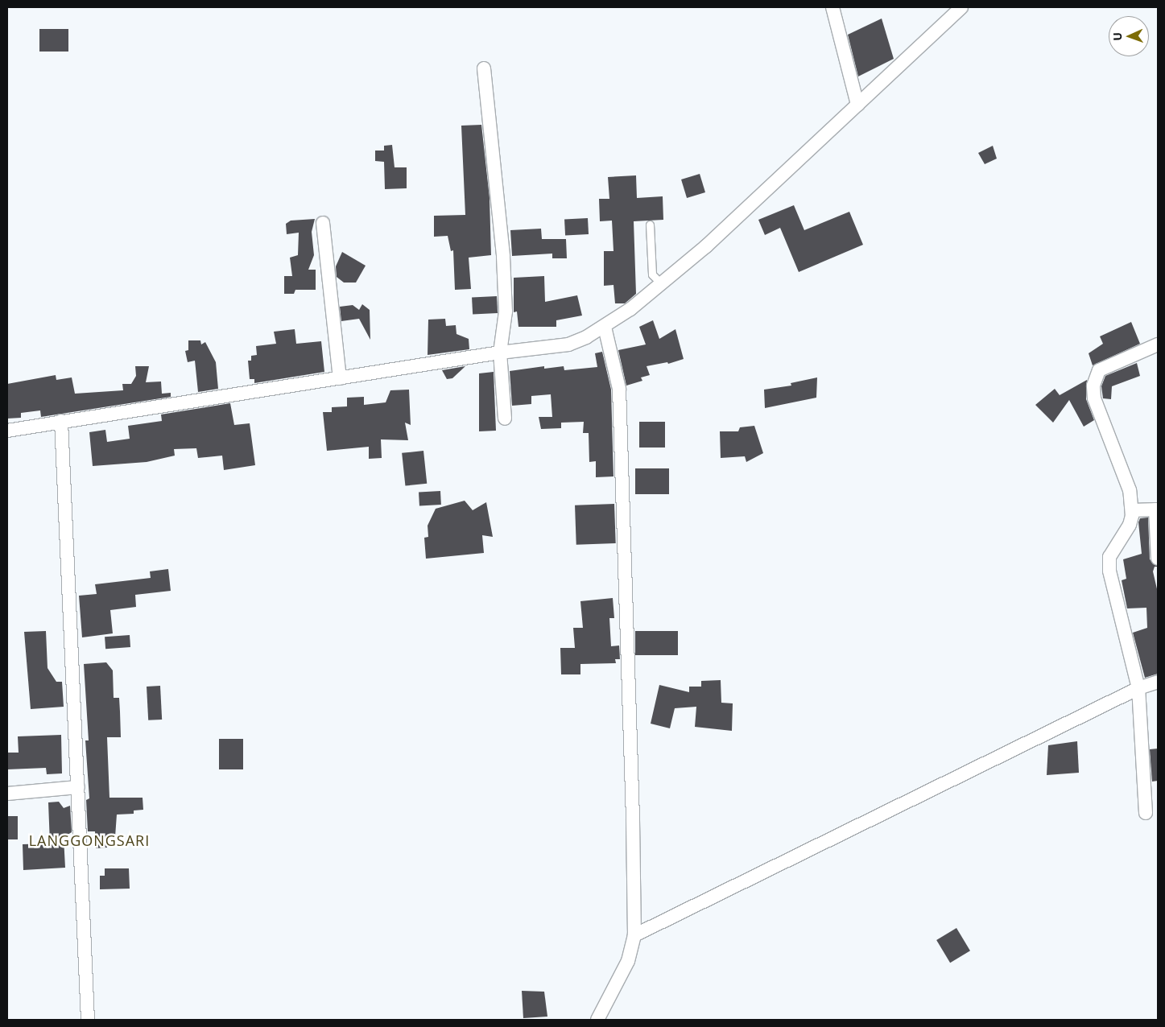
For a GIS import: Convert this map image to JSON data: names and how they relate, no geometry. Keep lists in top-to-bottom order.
{
  "districts": ["LANGGONGSARI"],
  "north": "left"
}
